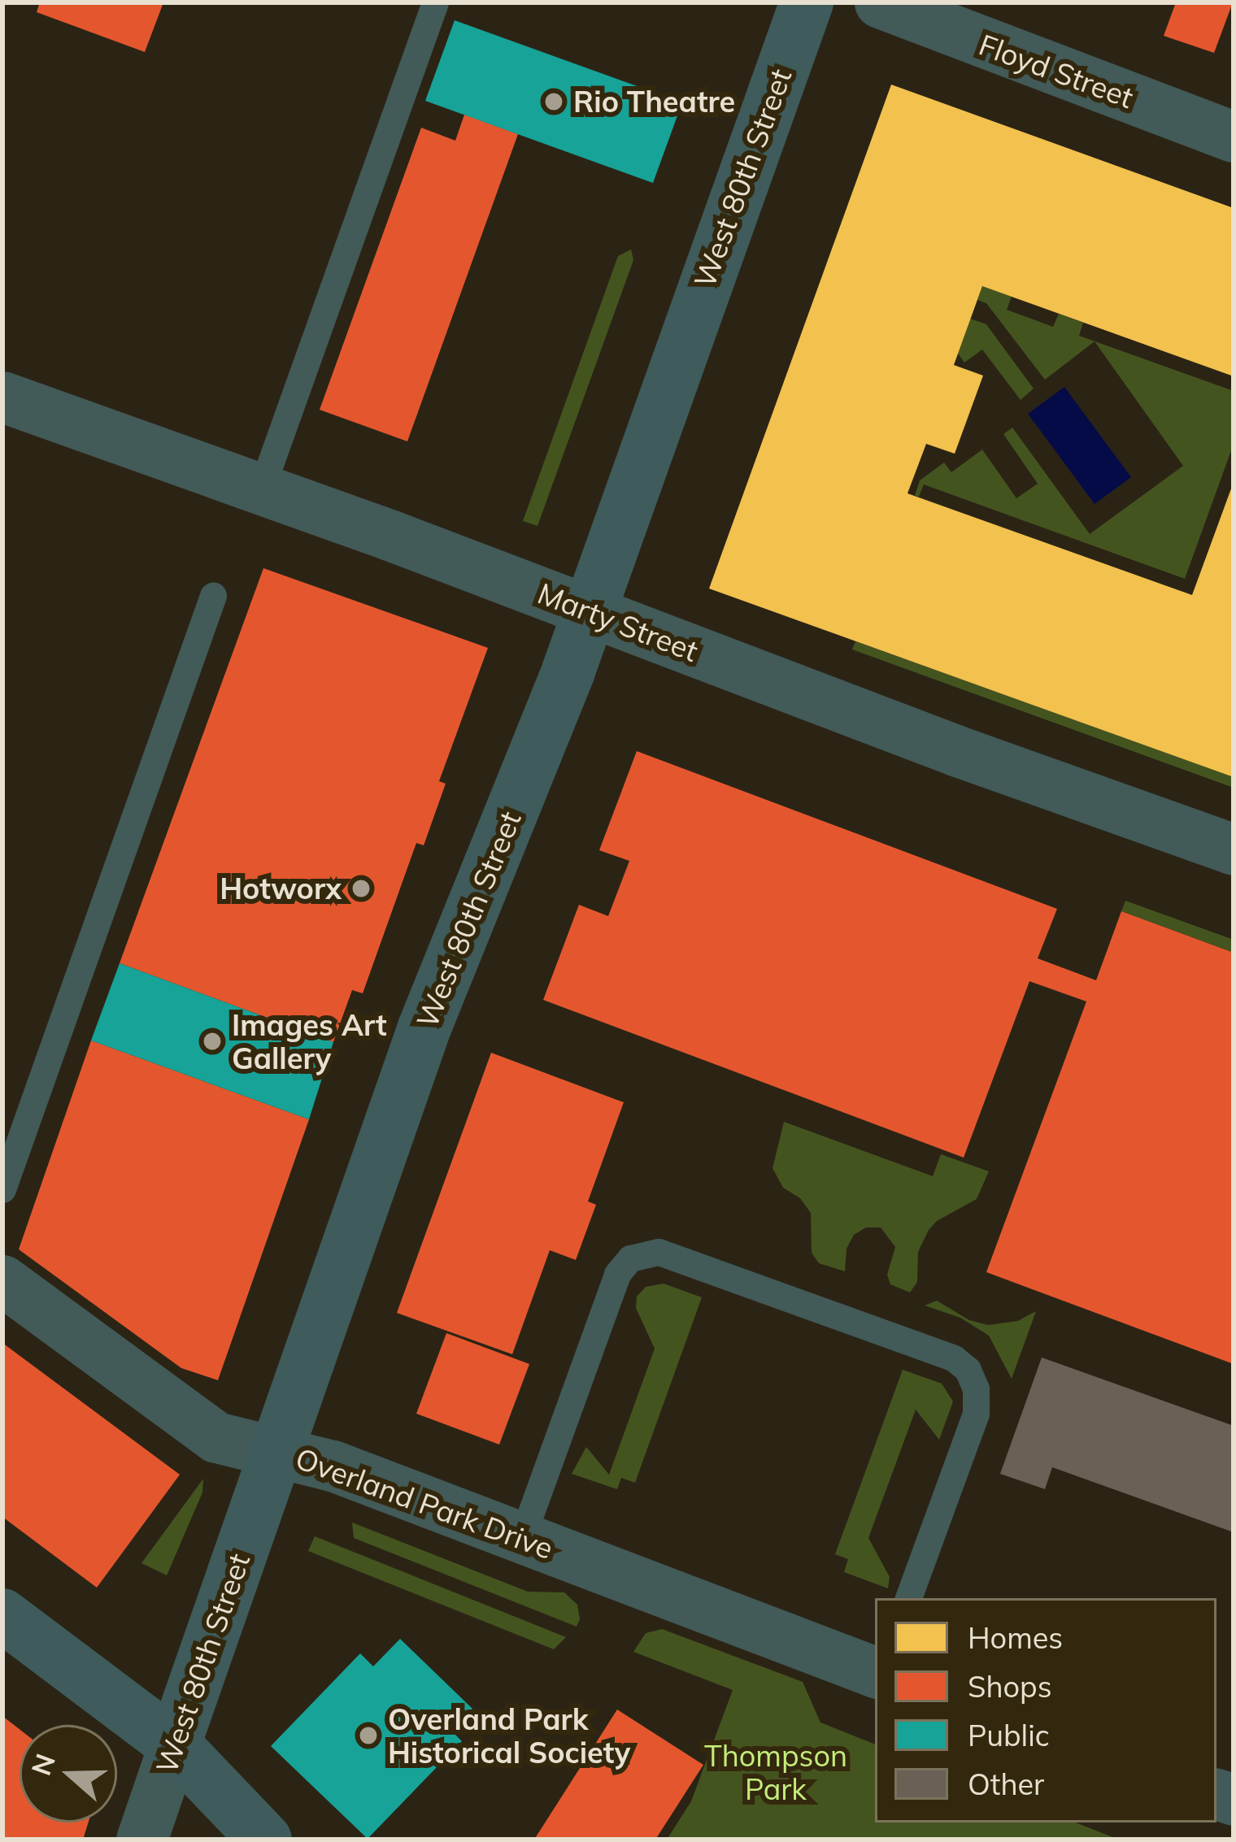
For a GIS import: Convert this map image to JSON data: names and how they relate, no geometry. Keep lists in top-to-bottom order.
{
  "streets": {
    "street": [
      "Floyd Street",
      "West 80th Street",
      "Marty Street",
      "Overland Park Drive"
    ]
  },
  "crossings": [
    ["West 80th Street", "Marty Street"],
    ["West 80th Street", "Overland Park Drive"]
  ],
  "parks": ["Thompson Park"],
  "places": [
    "Rio Theatre",
    "Hotworx",
    "Images Art Gallery",
    "Overland Park Historical Society"
  ],
  "legend": [
    "Homes",
    "Shops",
    "Public",
    "Other"
  ],
  "north": "left"
}
